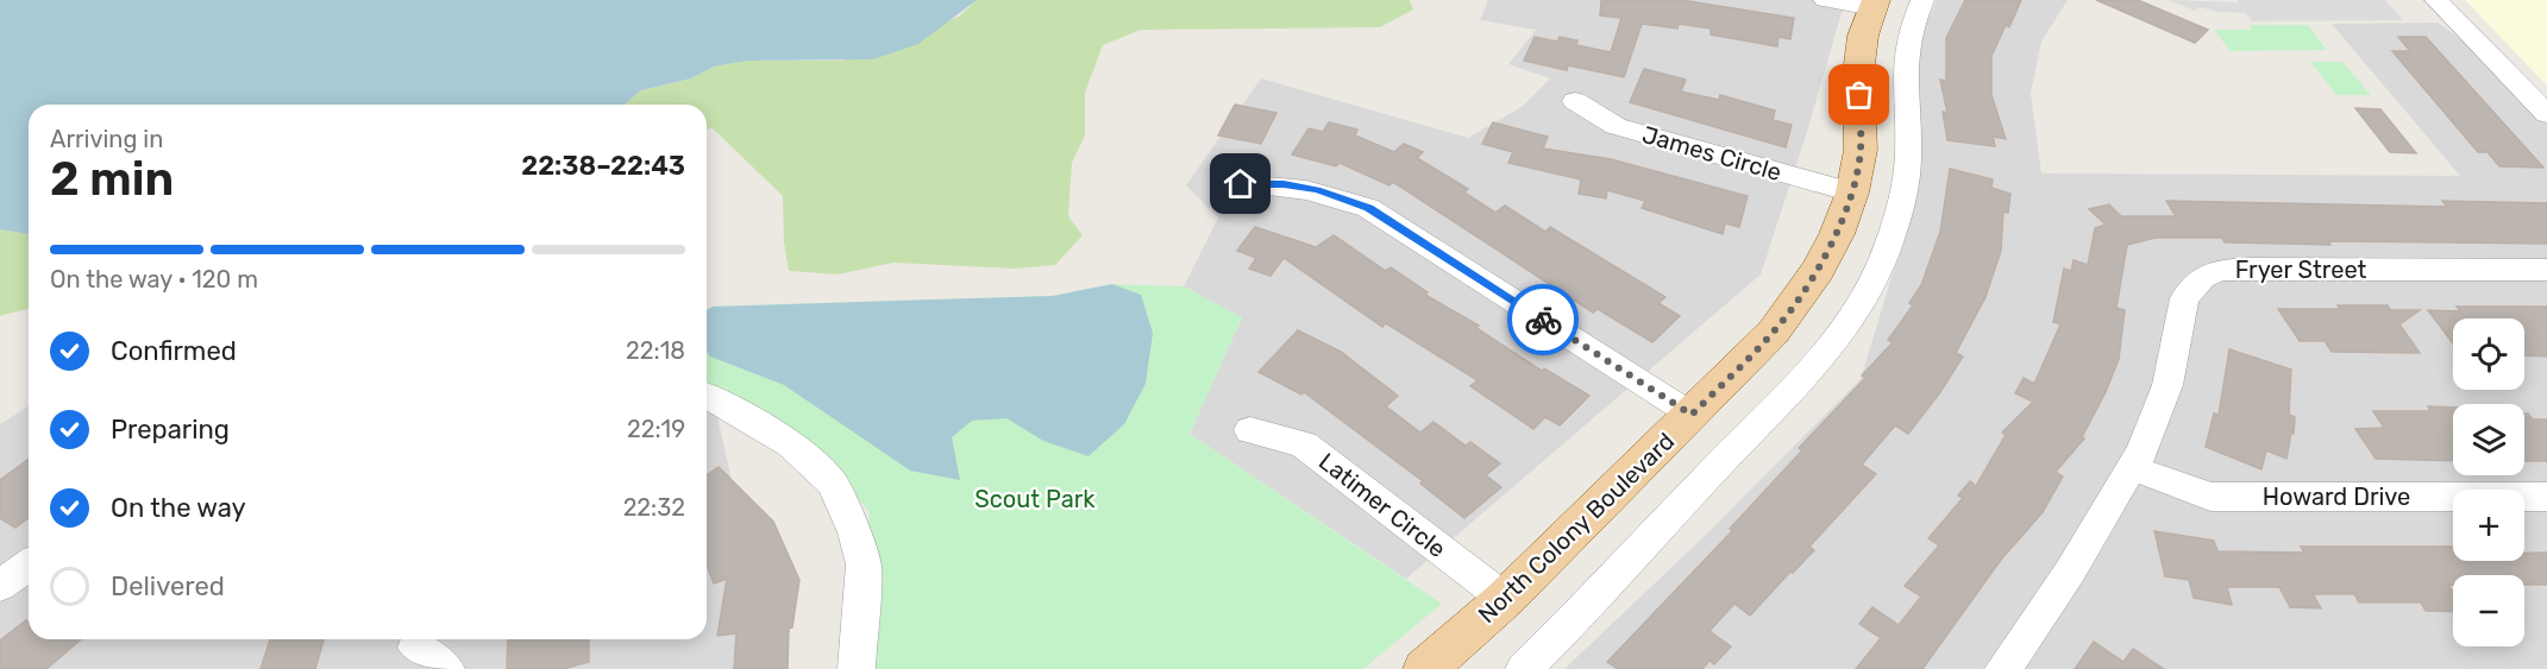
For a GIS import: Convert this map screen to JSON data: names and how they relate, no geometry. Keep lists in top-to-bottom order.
{
  "streets": {
    "main road": ["North Colony Boulevard"],
    "street": [
      "James Circle",
      "Fryer Street",
      "Howard Drive",
      "Latimer Circle"
    ]
  },
  "crossings": [
    ["James Circle", "North Colony Boulevard"],
    ["Fryer Street", "Howard Drive"],
    ["Latimer Circle", "North Colony Boulevard"]
  ],
  "parks": ["Scout Park"],
  "page": {
    "heading": ["2 min", "Arriving in", "22:38–22:43"],
    "bar": "On the way · 120 m",
    "list": [
      ["Confirmed", "22:18"],
      ["Preparing", "22:19"],
      ["On the way", "22:32"],
      "Delivered"
    ],
    "map_buttons": ["+", "−"]
  }
}
